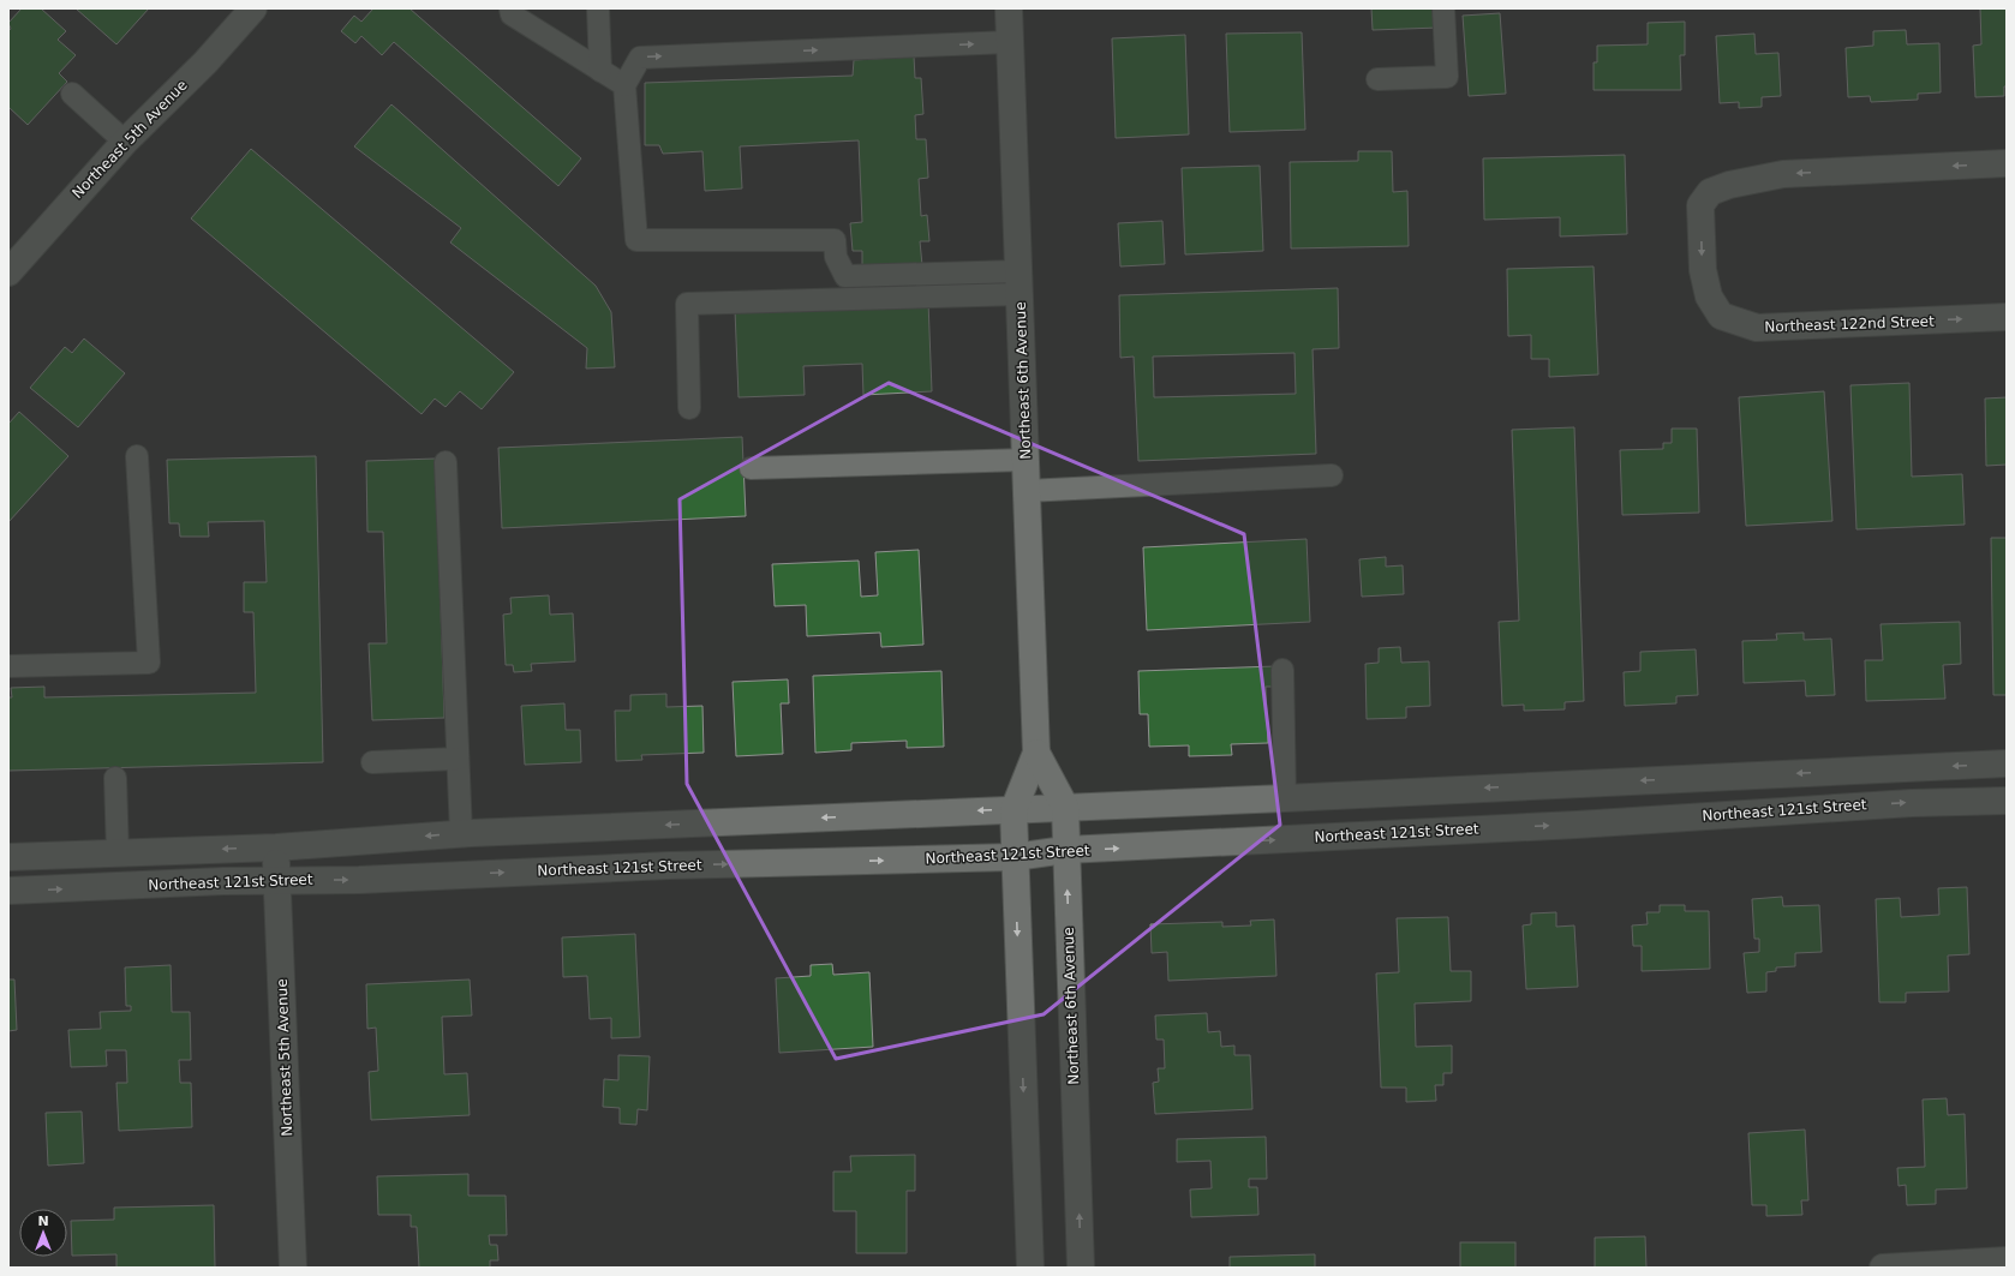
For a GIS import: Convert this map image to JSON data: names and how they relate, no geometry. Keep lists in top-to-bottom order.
{
  "streets": {
    "street": [
      "Northeast 5th Avenue",
      "Northeast 122nd Street",
      "Northeast 6th Avenue",
      "Northeast 121st Street"
    ]
  },
  "crossings": [
    ["Northeast 5th Avenue", "Northeast 121st Street"],
    ["Northeast 6th Avenue", "Northeast 121st Street"]
  ],
  "north": "top"
}
